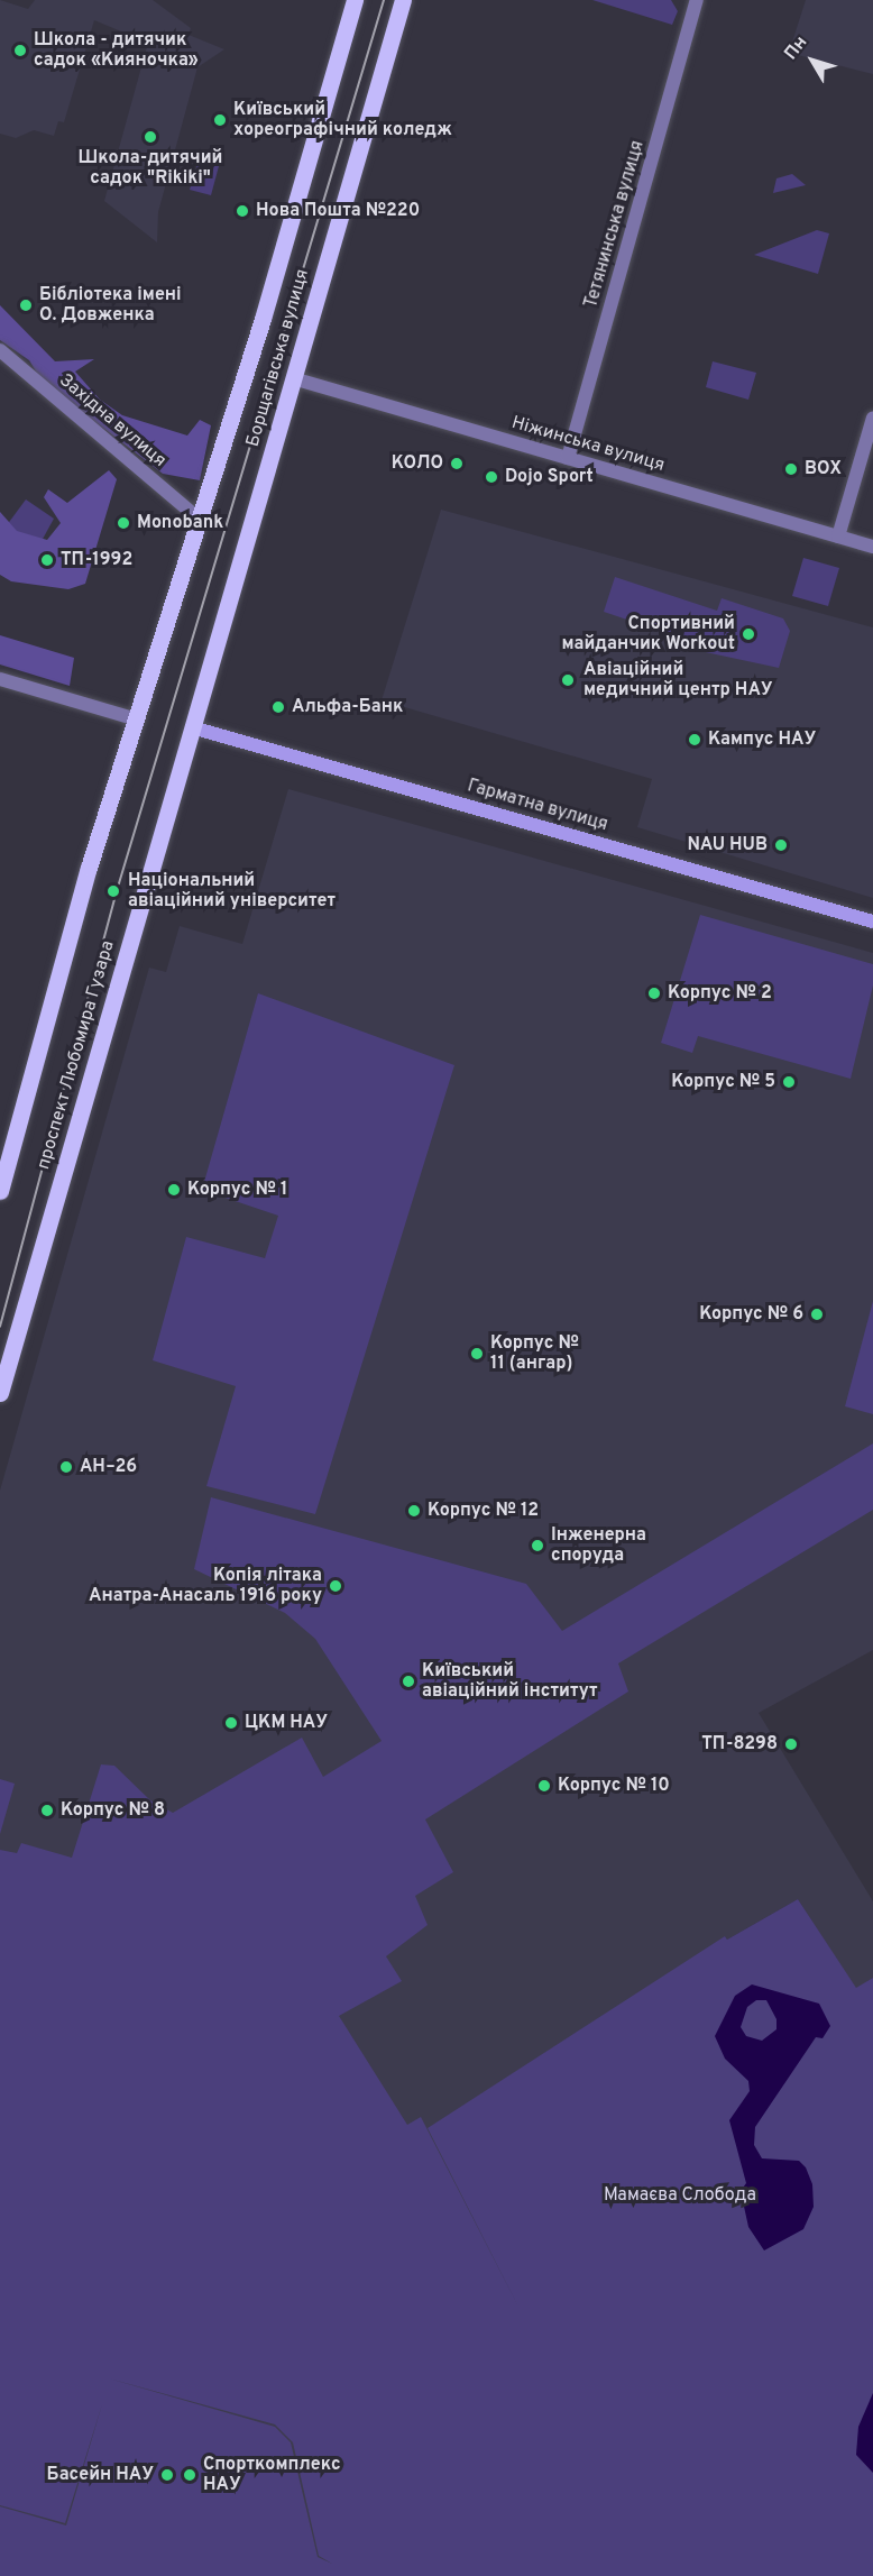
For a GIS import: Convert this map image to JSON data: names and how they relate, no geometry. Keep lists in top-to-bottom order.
{
  "streets": {
    "main road": ["Борщагівська вулиця", "Гарматна вулиця", "проспект Любомира Гузара"],
    "street": ["Тетянинська вулиця", "Західна вулиця", "Ніжинська вулиця"]
  },
  "crossings": [
    ["Тетянинська вулиця", "Ніжинська вулиця"],
    ["Борщагівська вулиця", "Західна вулиця"],
    ["Борщагівська вулиця", "Ніжинська вулиця"],
    ["Борщагівська вулиця", "Гарматна вулиця"],
    ["Борщагівська вулиця", "проспект Любомира Гузара"],
    ["Гарматна вулиця", "проспект Любомира Гузара"]
  ],
  "parks": ["Мамаєва Слобода"],
  "places": [
    "Школа - дитячик садок «Кияночка»",
    "Київський хореографічний коледж",
    "Школа-дитячий садок \"Rikiki\"",
    "Нова Пошта №220",
    "Бібліотека імені О. Довженка",
    "КОЛО",
    "BOX",
    "Dojo Sport",
    "Monobank",
    "ТП-1992",
    "Спортивний майданчик Workout",
    "Авіаційний медичний центр НАУ",
    "Альфа-Банк",
    "Кампус НАУ",
    "NAU HUB",
    "Національний авіаційний університет",
    "Корпус № 2",
    "Корпус № 5",
    "Корпус № 1",
    "Корпус № 6",
    "Корпус № 11 (ангар)",
    "АН–26",
    "Корпус № 12",
    "Інженерна споруда",
    "Копія літака Анатра-Анасаль 1916 року",
    "Київський авіаційний інститут",
    "ЦКМ НАУ",
    "ТП-8298",
    "Корпус № 10",
    "Корпус № 8",
    "Басейн НАУ",
    "Спорткомплекс НАУ"
  ],
  "north": "top left"
}
